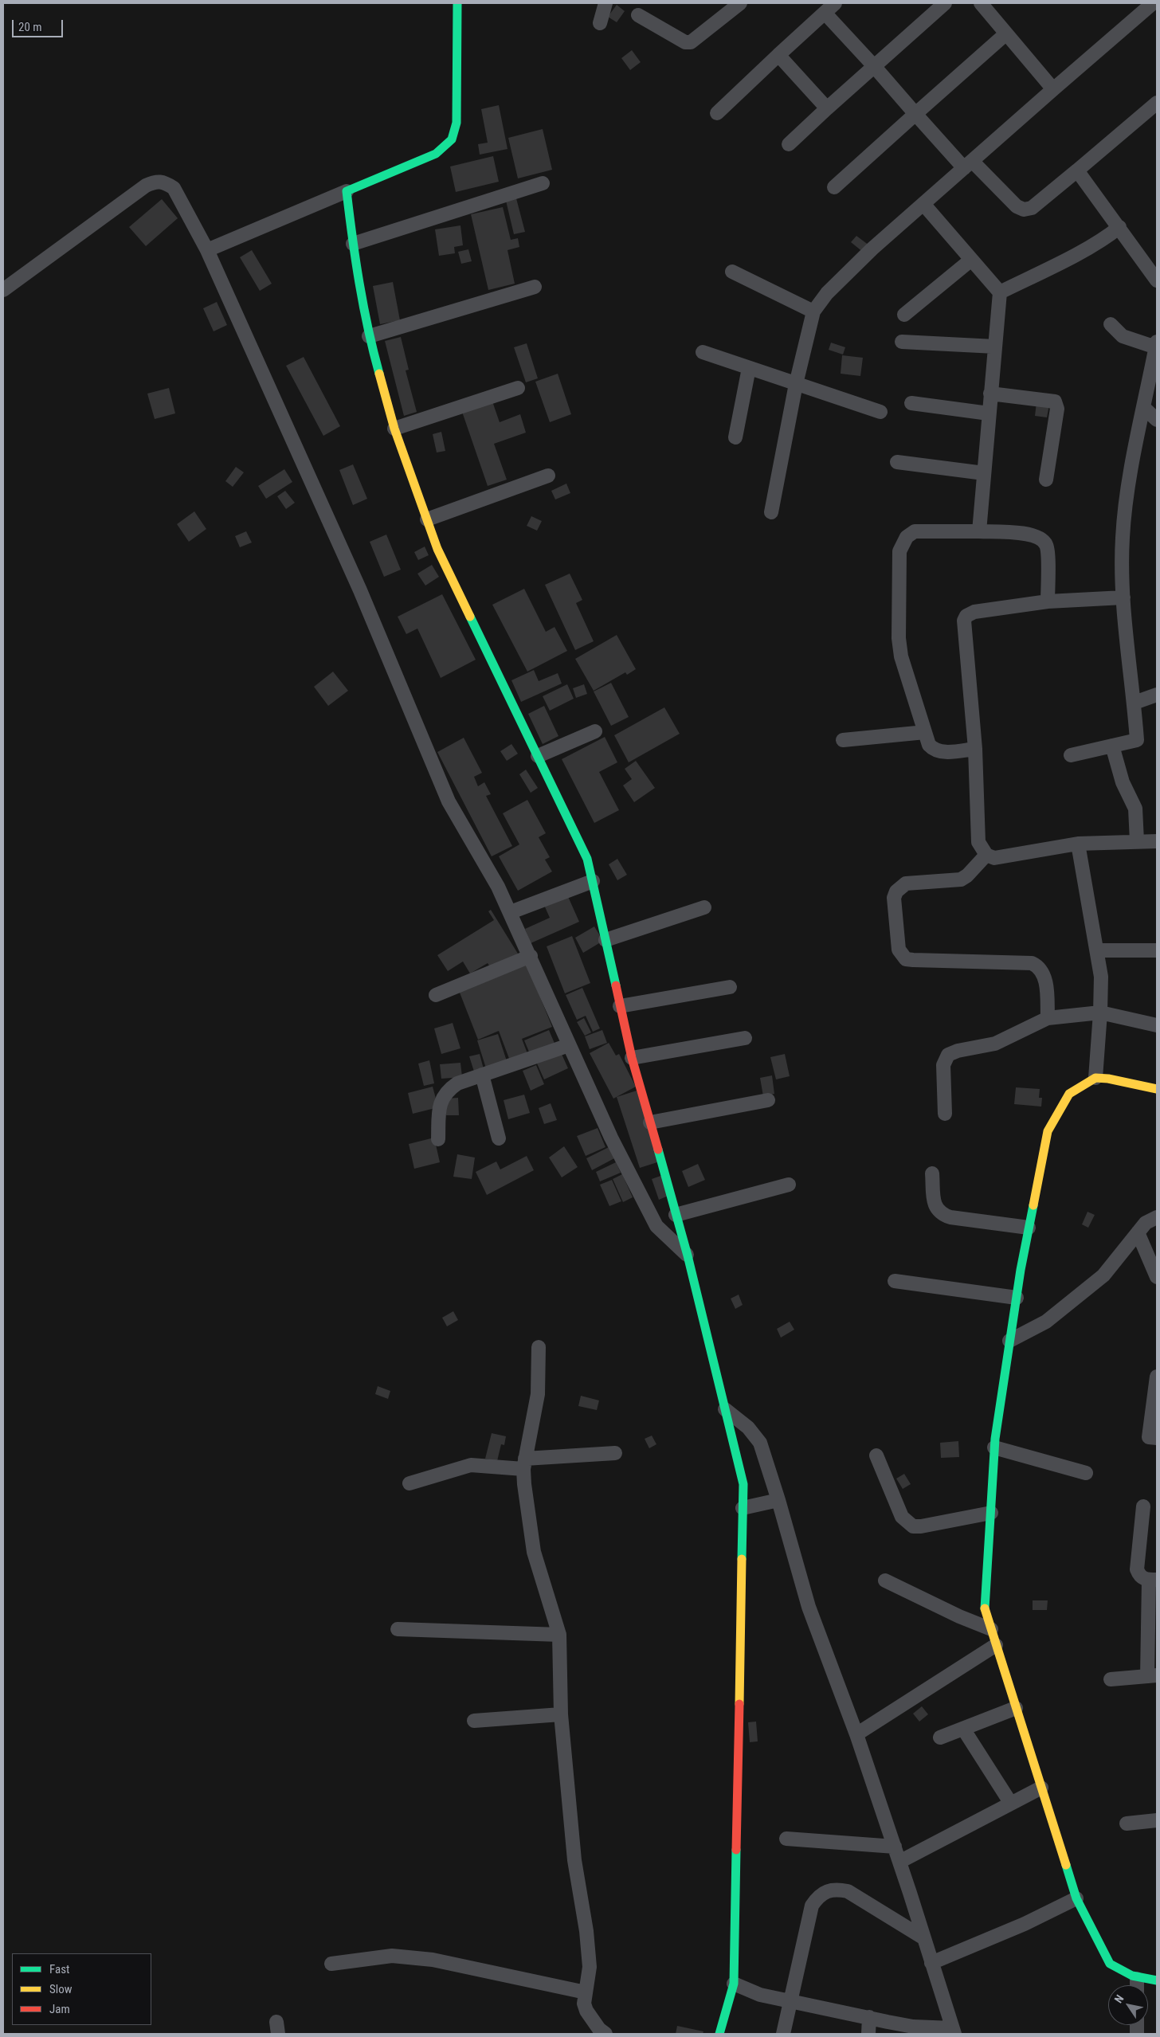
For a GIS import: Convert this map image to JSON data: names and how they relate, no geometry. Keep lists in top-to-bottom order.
{
  "legend": ["Fast", "Slow", "Jam"],
  "scale_bar": "20 m",
  "north": "top left"
}
